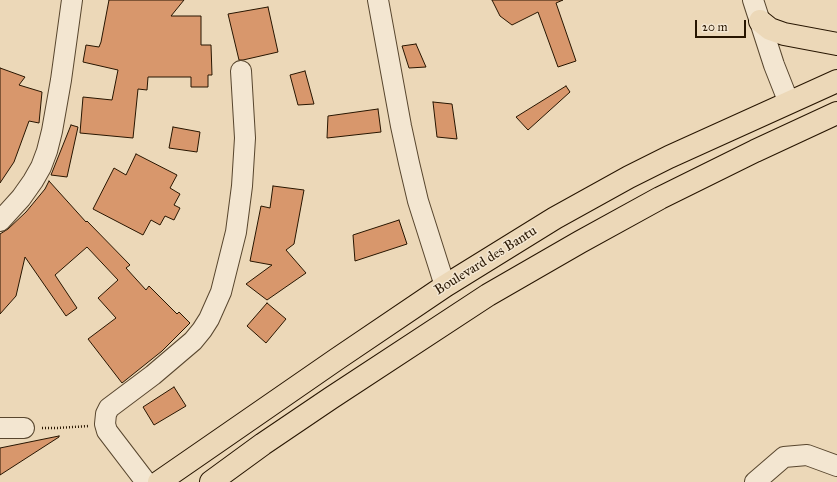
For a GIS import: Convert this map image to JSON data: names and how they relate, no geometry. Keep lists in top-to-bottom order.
{
  "streets": {
    "highway": ["Boulevard des Bantu"]
  },
  "scale_bar": "20 m"
}
